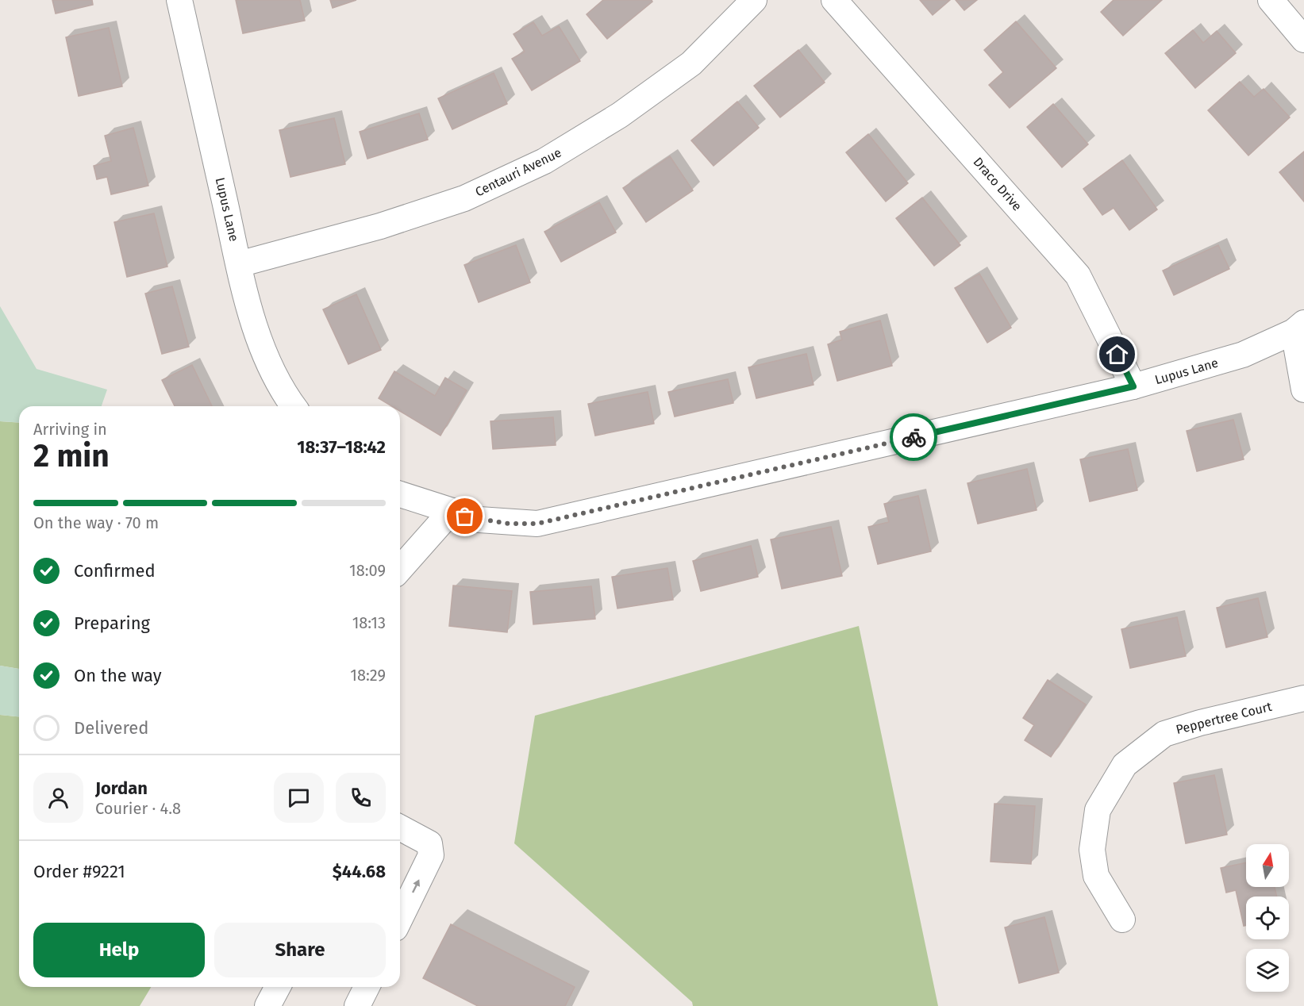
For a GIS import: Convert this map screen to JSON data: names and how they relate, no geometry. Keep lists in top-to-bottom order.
{
  "streets": {
    "street": [
      "Centauri Avenue",
      "Draco Drive",
      "Lupus Lane",
      "Peppertree Court"
    ]
  },
  "crossings": [
    ["Centauri Avenue", "Lupus Lane"],
    ["Draco Drive", "Lupus Lane"]
  ],
  "north": "top",
  "page": {
    "heading": ["2 min", "Arriving in", "18:37–18:42"],
    "panel": [
      "Jordan",
      "Courier · 4.8",
      "Order #9221",
      "$44.68"
    ],
    "bar": "On the way · 70 m",
    "list": [
      ["Confirmed", "18:09"],
      ["Preparing", "18:13"],
      ["On the way", "18:29"],
      "Delivered"
    ],
    "buttons": ["Help", "Share"]
  }
}
